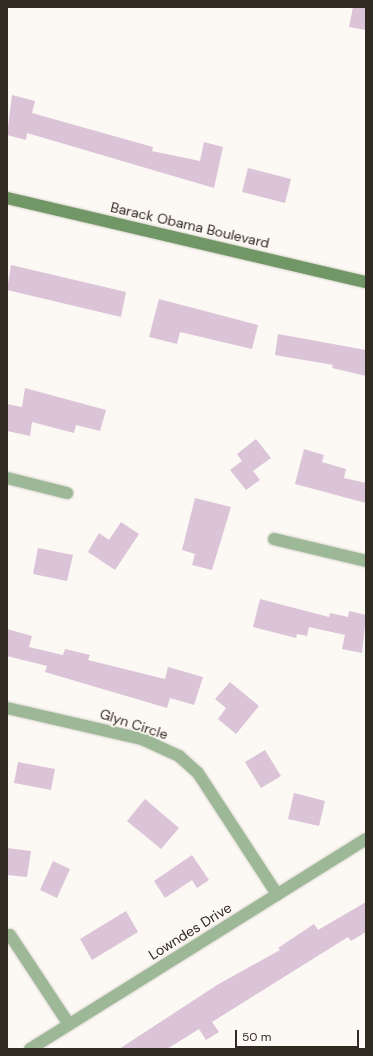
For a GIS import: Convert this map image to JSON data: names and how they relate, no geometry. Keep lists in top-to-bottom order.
{
  "streets": {
    "main road": ["Barack Obama Boulevard"],
    "street": ["Glyn Circle", "Lowndes Drive"]
  },
  "crossings": [
    ["Glyn Circle", "Lowndes Drive"]
  ],
  "scale_bar": "50 m"
}
